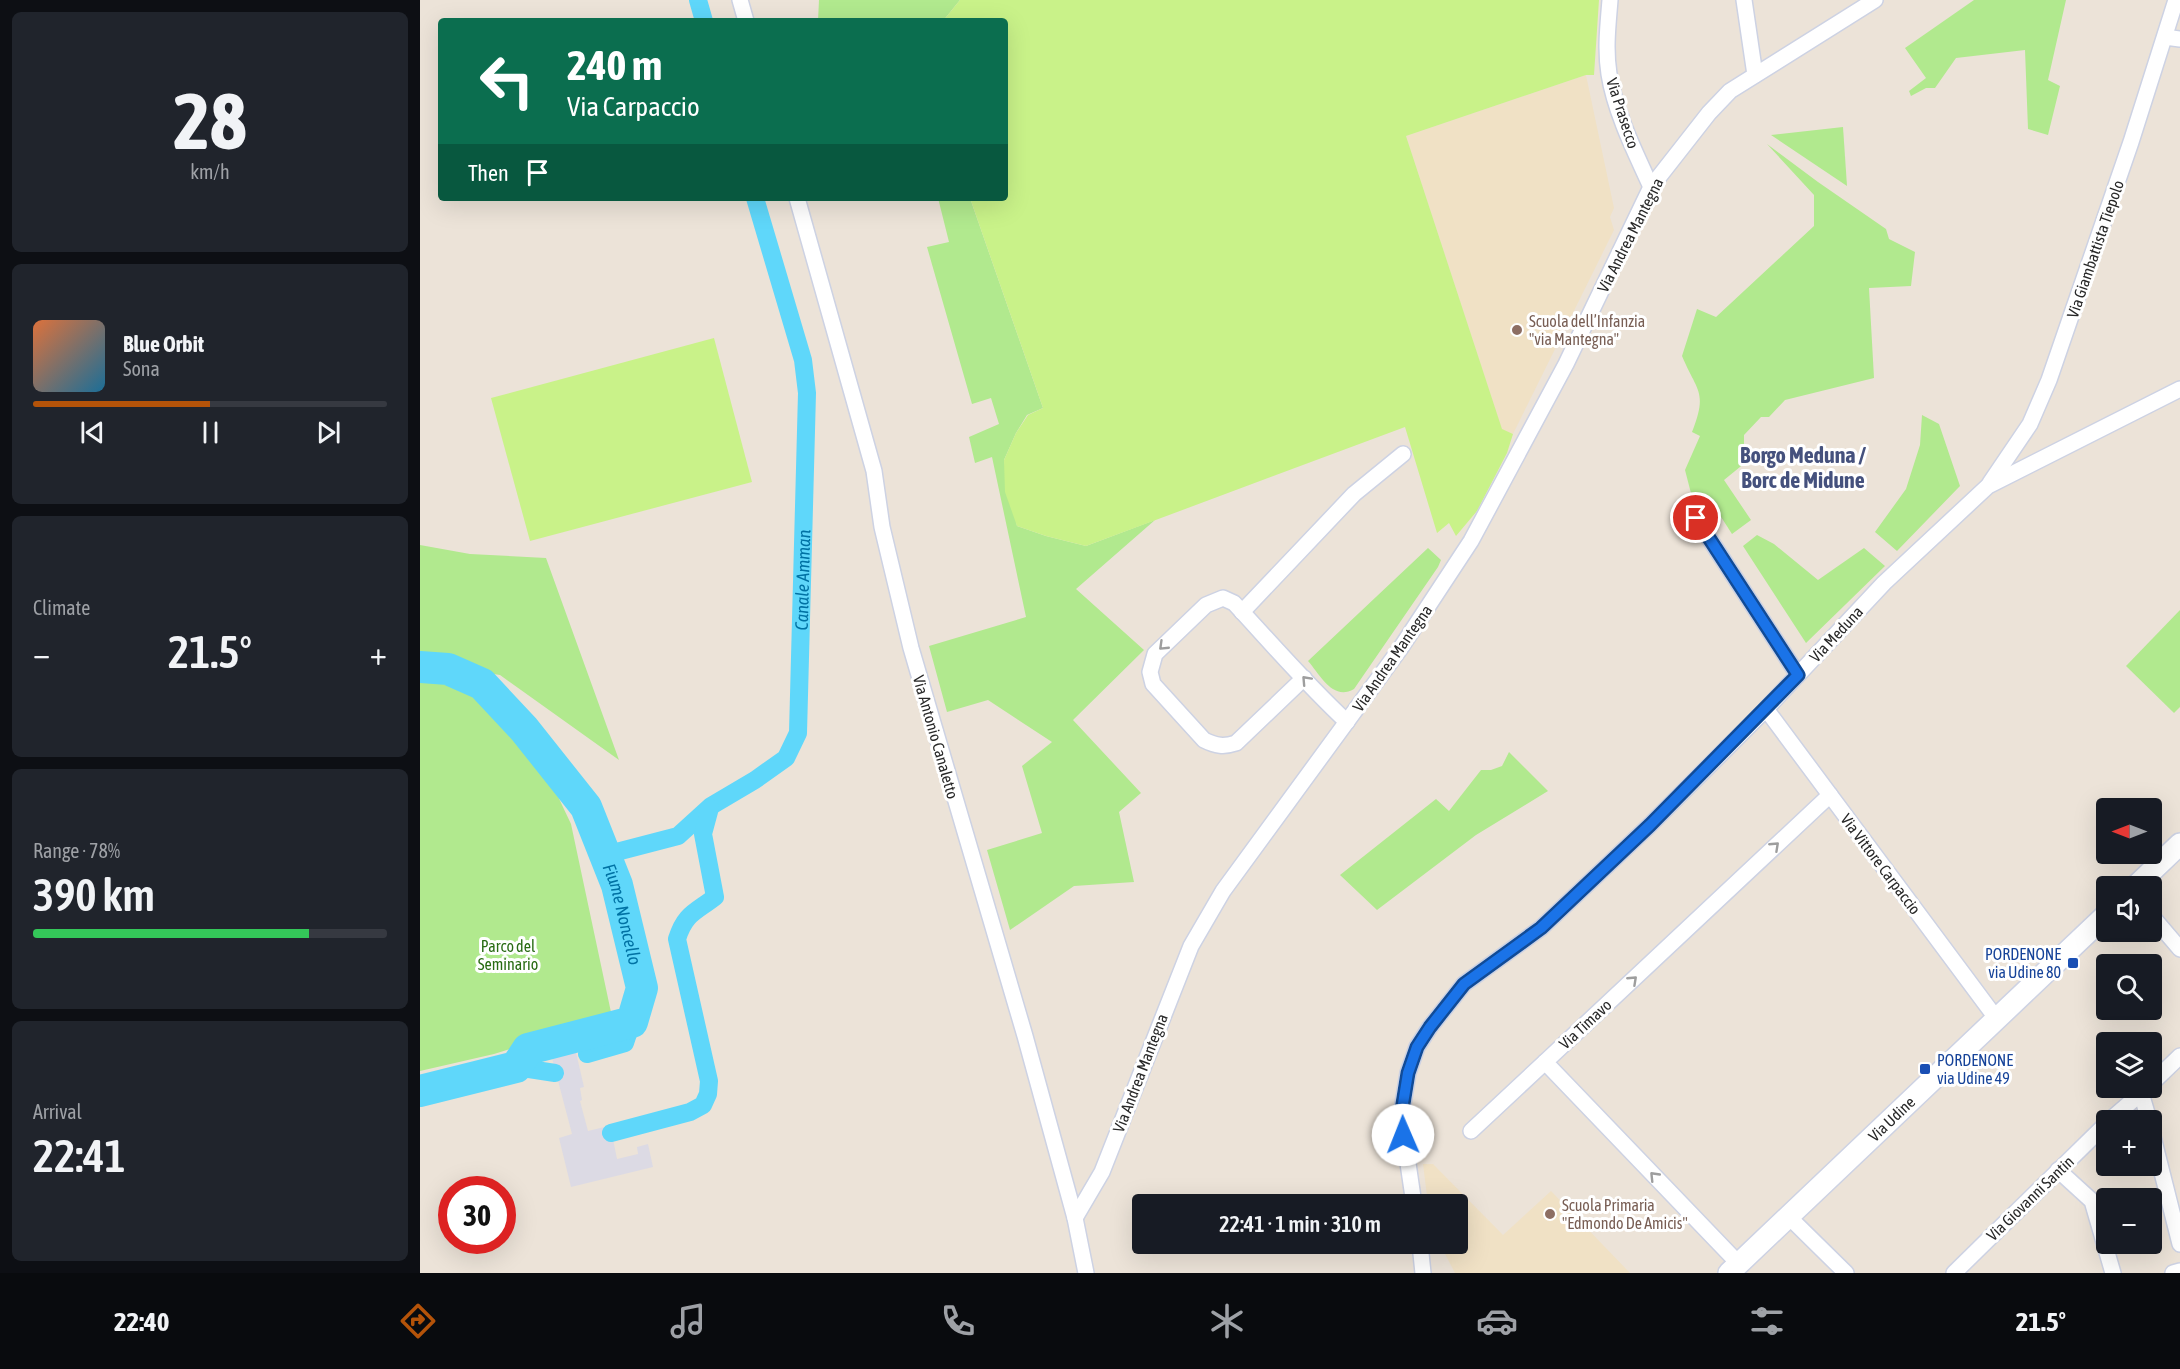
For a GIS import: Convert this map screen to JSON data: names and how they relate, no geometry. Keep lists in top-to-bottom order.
{
  "streets": {
    "main road": ["Via Udine"],
    "street": [
      "Via Prasecco",
      "Via Andrea Mantegna",
      "Via Giambattista Tiepolo",
      "Via Meduna",
      "Via Antonio Canaletto",
      "Via Vittore Carpaccio",
      "Via Timavo",
      "Via Giovanni Santin"
    ]
  },
  "crossings": [
    ["Via Prasecco", "Via Andrea Mantegna"],
    ["Via Andrea Mantegna", "Via Antonio Canaletto"],
    ["Via Giambattista Tiepolo", "Via Meduna"],
    ["Via Meduna", "Via Vittore Carpaccio"],
    ["Via Vittore Carpaccio", "Via Timavo"],
    ["Via Vittore Carpaccio", "Via Udine"],
    ["Via Timavo", "Via Udine"]
  ],
  "districts": ["Borgo Meduna / Borc de Midune"],
  "water": ["Canale Amman", "Fiume Noncello"],
  "parks": ["Parco del Seminario"],
  "places": {
    "other": ["Scuola dell’Infanzia \"via Mantegna\"", "Scuola Primaria \"Edmondo De Amicis\""],
    "transit": ["PORDENONE via Udine 80", "PORDENONE via Udine 49"]
  },
  "north": "left",
  "page": {
    "tile": [
      ["28", "km/h"],
      "Climate",
      ["Range · 78%", "390 km"],
      ["Arrival", "22:41"]
    ],
    "turn": ["240 m", "Via Carpaccio"],
    "then": "Then",
    "song": ["Blue Orbit", "Sona"],
    "heat": ["−", "21.5°", "+"],
    "map_buttons": ["+", "−"],
    "limit": "30",
    "trip": "22:41 · 1 min · 310 m",
    "tabs": ["22:40", "21.5°"]
  }
}
